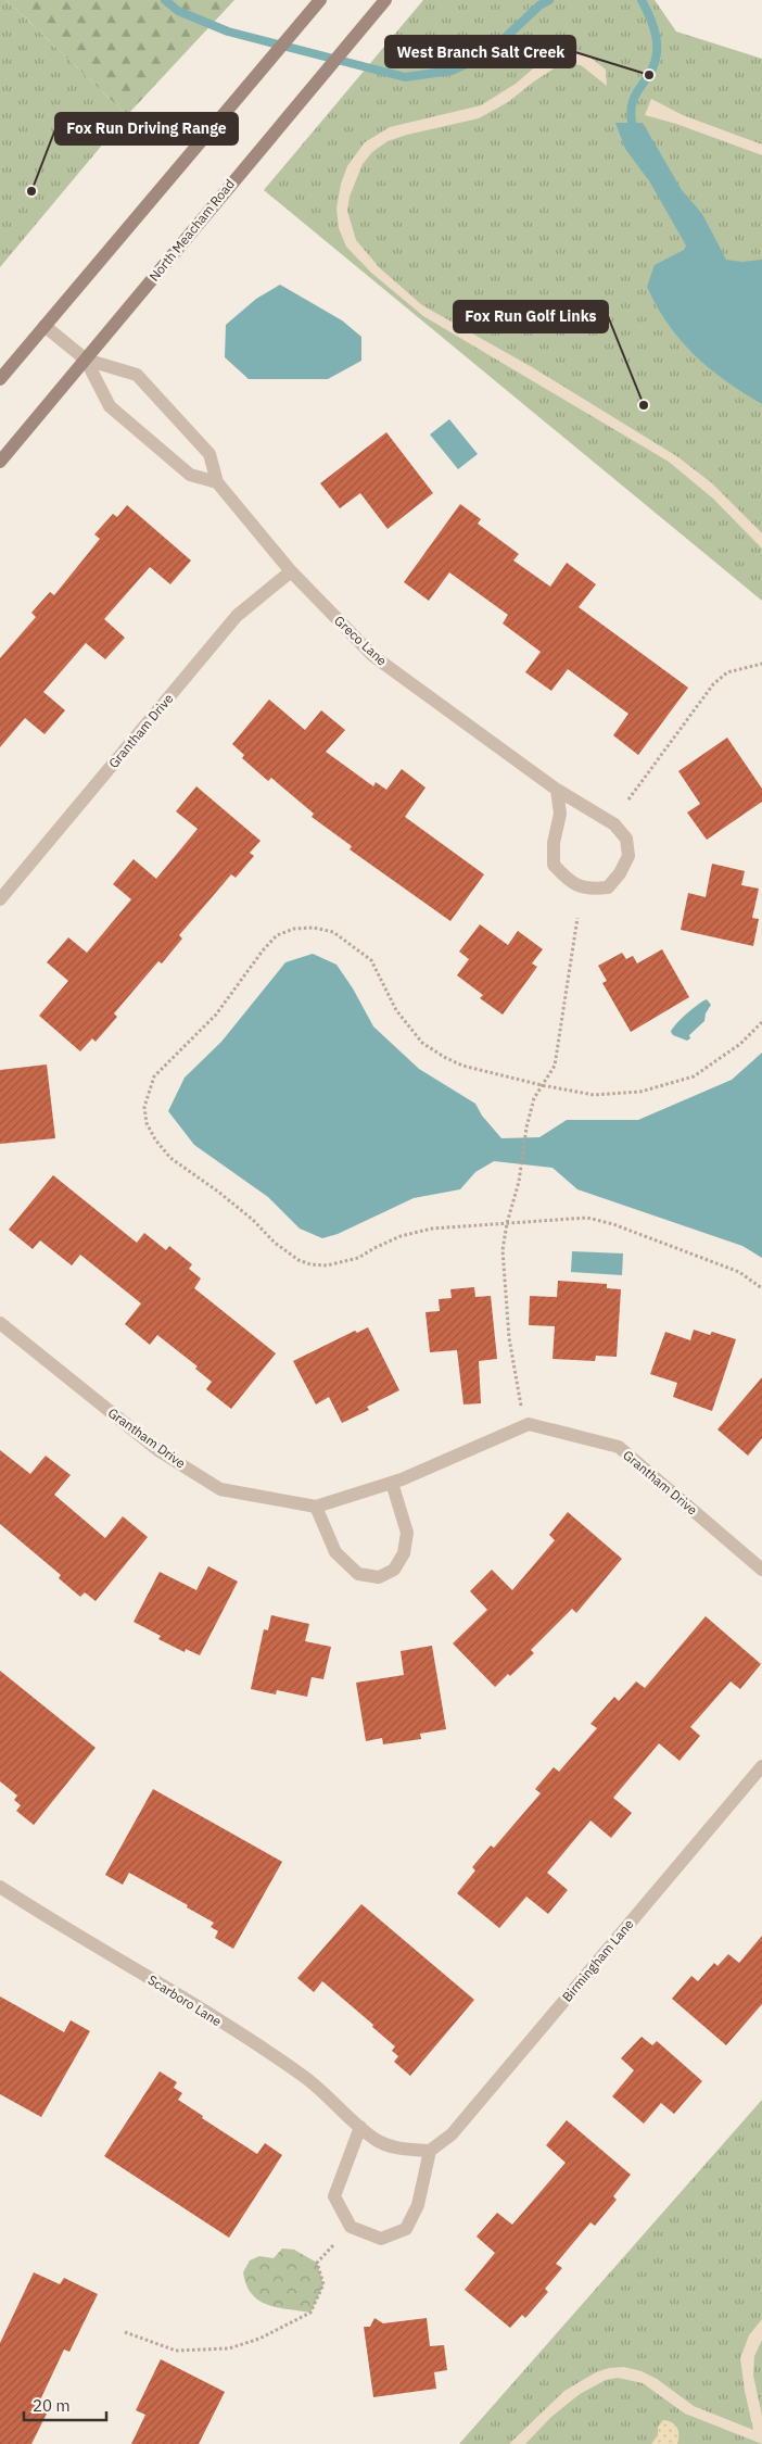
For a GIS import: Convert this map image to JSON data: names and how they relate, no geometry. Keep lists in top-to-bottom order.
{
  "streets": {
    "main road": ["North Meacham Road"],
    "street": [
      "Greco Lane",
      "Grantham Drive",
      "Birmingham Lane",
      "Scarboro Lane"
    ]
  },
  "crossings": [
    ["North Meacham Road", "Greco Lane"],
    ["Greco Lane", "Grantham Drive"]
  ],
  "places": ["West Branch Salt Creek", "Fox Run Driving Range", "Fox Run Golf Links"],
  "scale_bar": "20 m"
}
